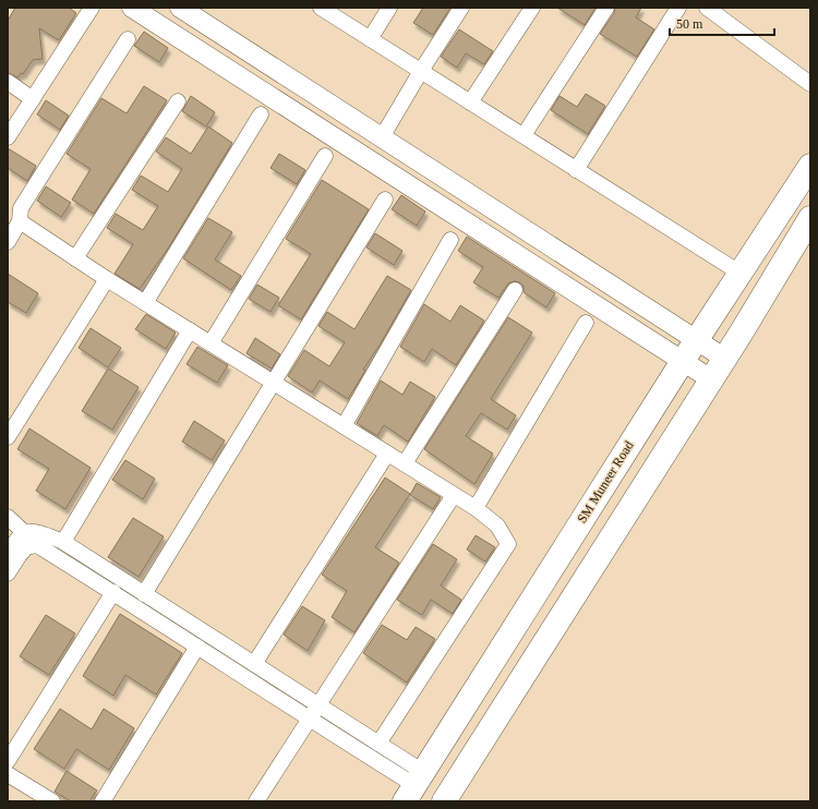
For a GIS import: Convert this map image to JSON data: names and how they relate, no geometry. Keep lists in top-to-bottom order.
{
  "streets": {
    "main road": ["SM Muneer Road"]
  },
  "scale_bar": "50 m"
}
